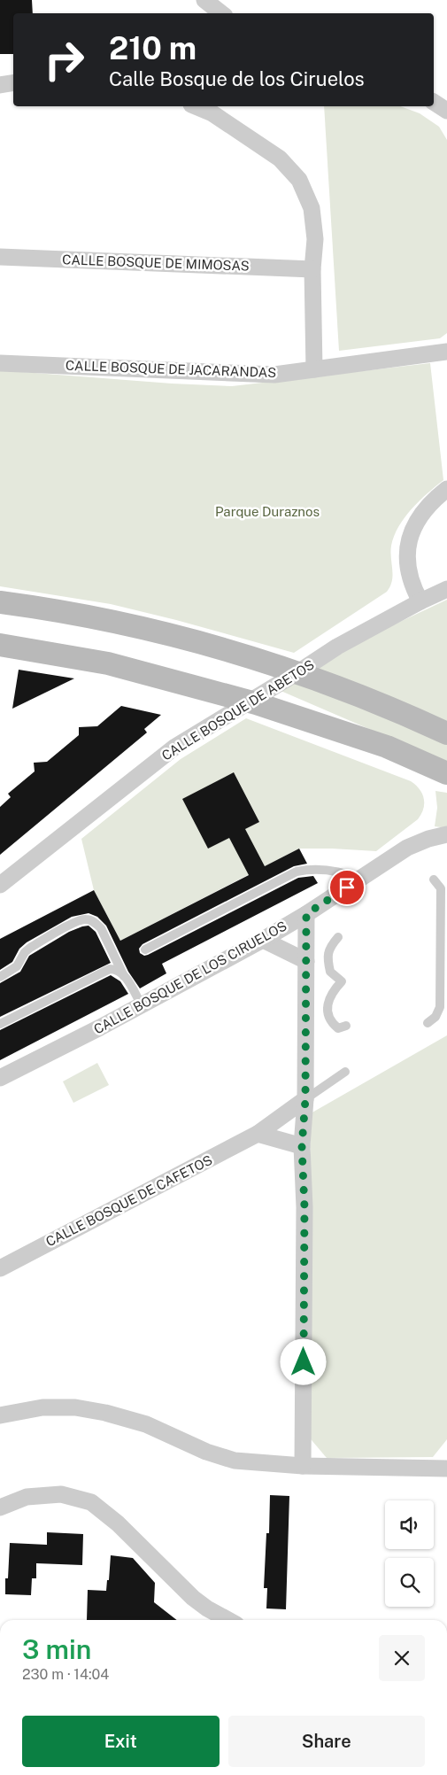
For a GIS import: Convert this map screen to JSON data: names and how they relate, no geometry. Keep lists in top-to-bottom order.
{
  "streets": {
    "street": [
      "CALLE BOSQUE DE MIMOSAS",
      "CALLE BOSQUE DE JACARANDAS",
      "CALLE BOSQUE DE ABETOS",
      "CALLE BOSQUE DE LOS CIRUELOS",
      "CALLE BOSQUE DE CAFETOS"
    ]
  },
  "parks": ["Parque Duraznos"],
  "page": {
    "turn": ["210 m", "Calle Bosque de los Ciruelos"],
    "heading": ["3 min", "230 m · 14:04"],
    "buttons": ["Exit", "Share"]
  }
}
